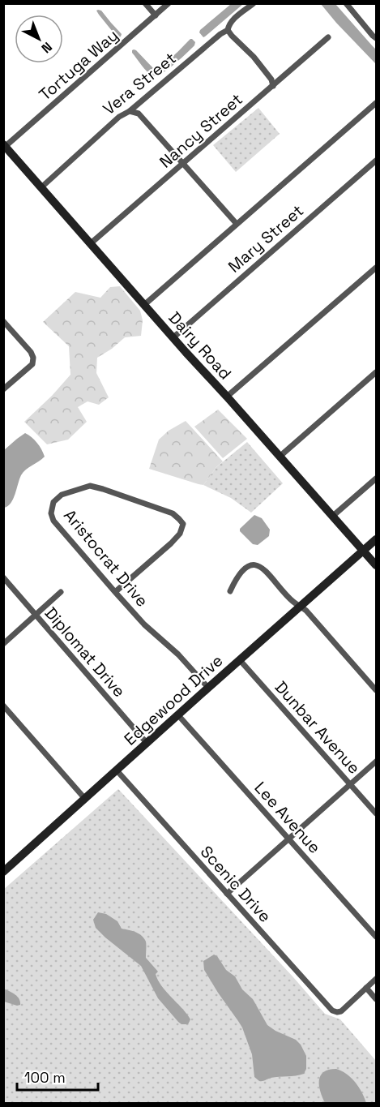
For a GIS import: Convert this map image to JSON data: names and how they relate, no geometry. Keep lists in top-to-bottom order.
{
  "streets": {
    "street": [
      "Tortuga Way",
      "Vera Street",
      "Nancy Street",
      "Mary Street",
      "Dairy Road",
      "Aristocrat Drive",
      "Diplomat Drive",
      "Edgewood Drive",
      "Dunbar Avenue",
      "Lee Avenue",
      "Scenic Drive"
    ]
  },
  "crossings": [
    ["Tortuga Way", "Dairy Road"],
    ["Vera Street", "Dairy Road"],
    ["Nancy Street", "Dairy Road"],
    ["Mary Street", "Dairy Road"],
    ["Dairy Road", "Edgewood Drive"],
    ["Aristocrat Drive", "Edgewood Drive"],
    ["Diplomat Drive", "Edgewood Drive"],
    ["Edgewood Drive", "Dunbar Avenue"],
    ["Edgewood Drive", "Lee Avenue"],
    ["Edgewood Drive", "Scenic Drive"]
  ],
  "scale_bar": "100 m",
  "north": "bottom right"
}
